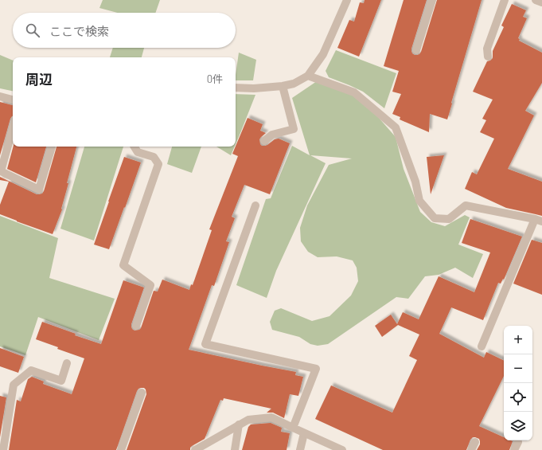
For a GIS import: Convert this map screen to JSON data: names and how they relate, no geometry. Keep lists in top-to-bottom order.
{
  "page": {
    "search": "ここで検索",
    "heading": ["周辺", "0件"],
    "map_buttons": ["+", "−"]
  }
}
